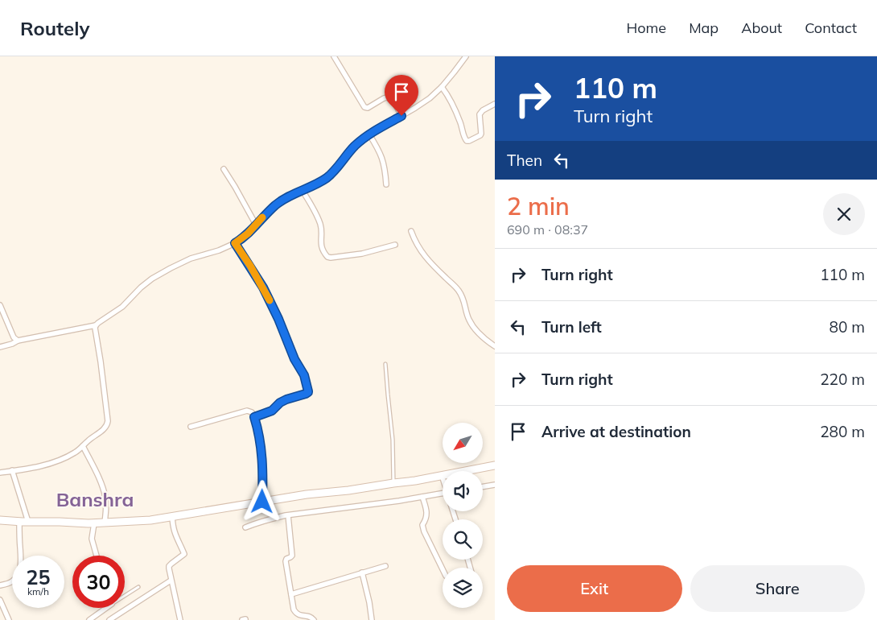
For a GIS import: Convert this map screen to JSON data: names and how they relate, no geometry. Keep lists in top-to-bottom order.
{
  "districts": ["Banshra"],
  "north": "bottom left",
  "page": {
    "header": "Routely",
    "nav": [
      "Home",
      "Map",
      "About",
      "Contact"
    ],
    "turn": ["110 m", "Turn right"],
    "then": "Then",
    "heading": ["2 min", "690 m · 08:37"],
    "list": [
      {
        "name": "Turn right",
        "value": "110 m"
      },
      {
        "name": "Turn left",
        "value": "80 m"
      },
      {
        "name": "Turn right",
        "value": "220 m"
      },
      {
        "name": "Arrive at destination",
        "value": "280 m"
      }
    ],
    "speed": "25 km/h",
    "limit": "30",
    "buttons": ["Exit", "Share"]
  }
}
